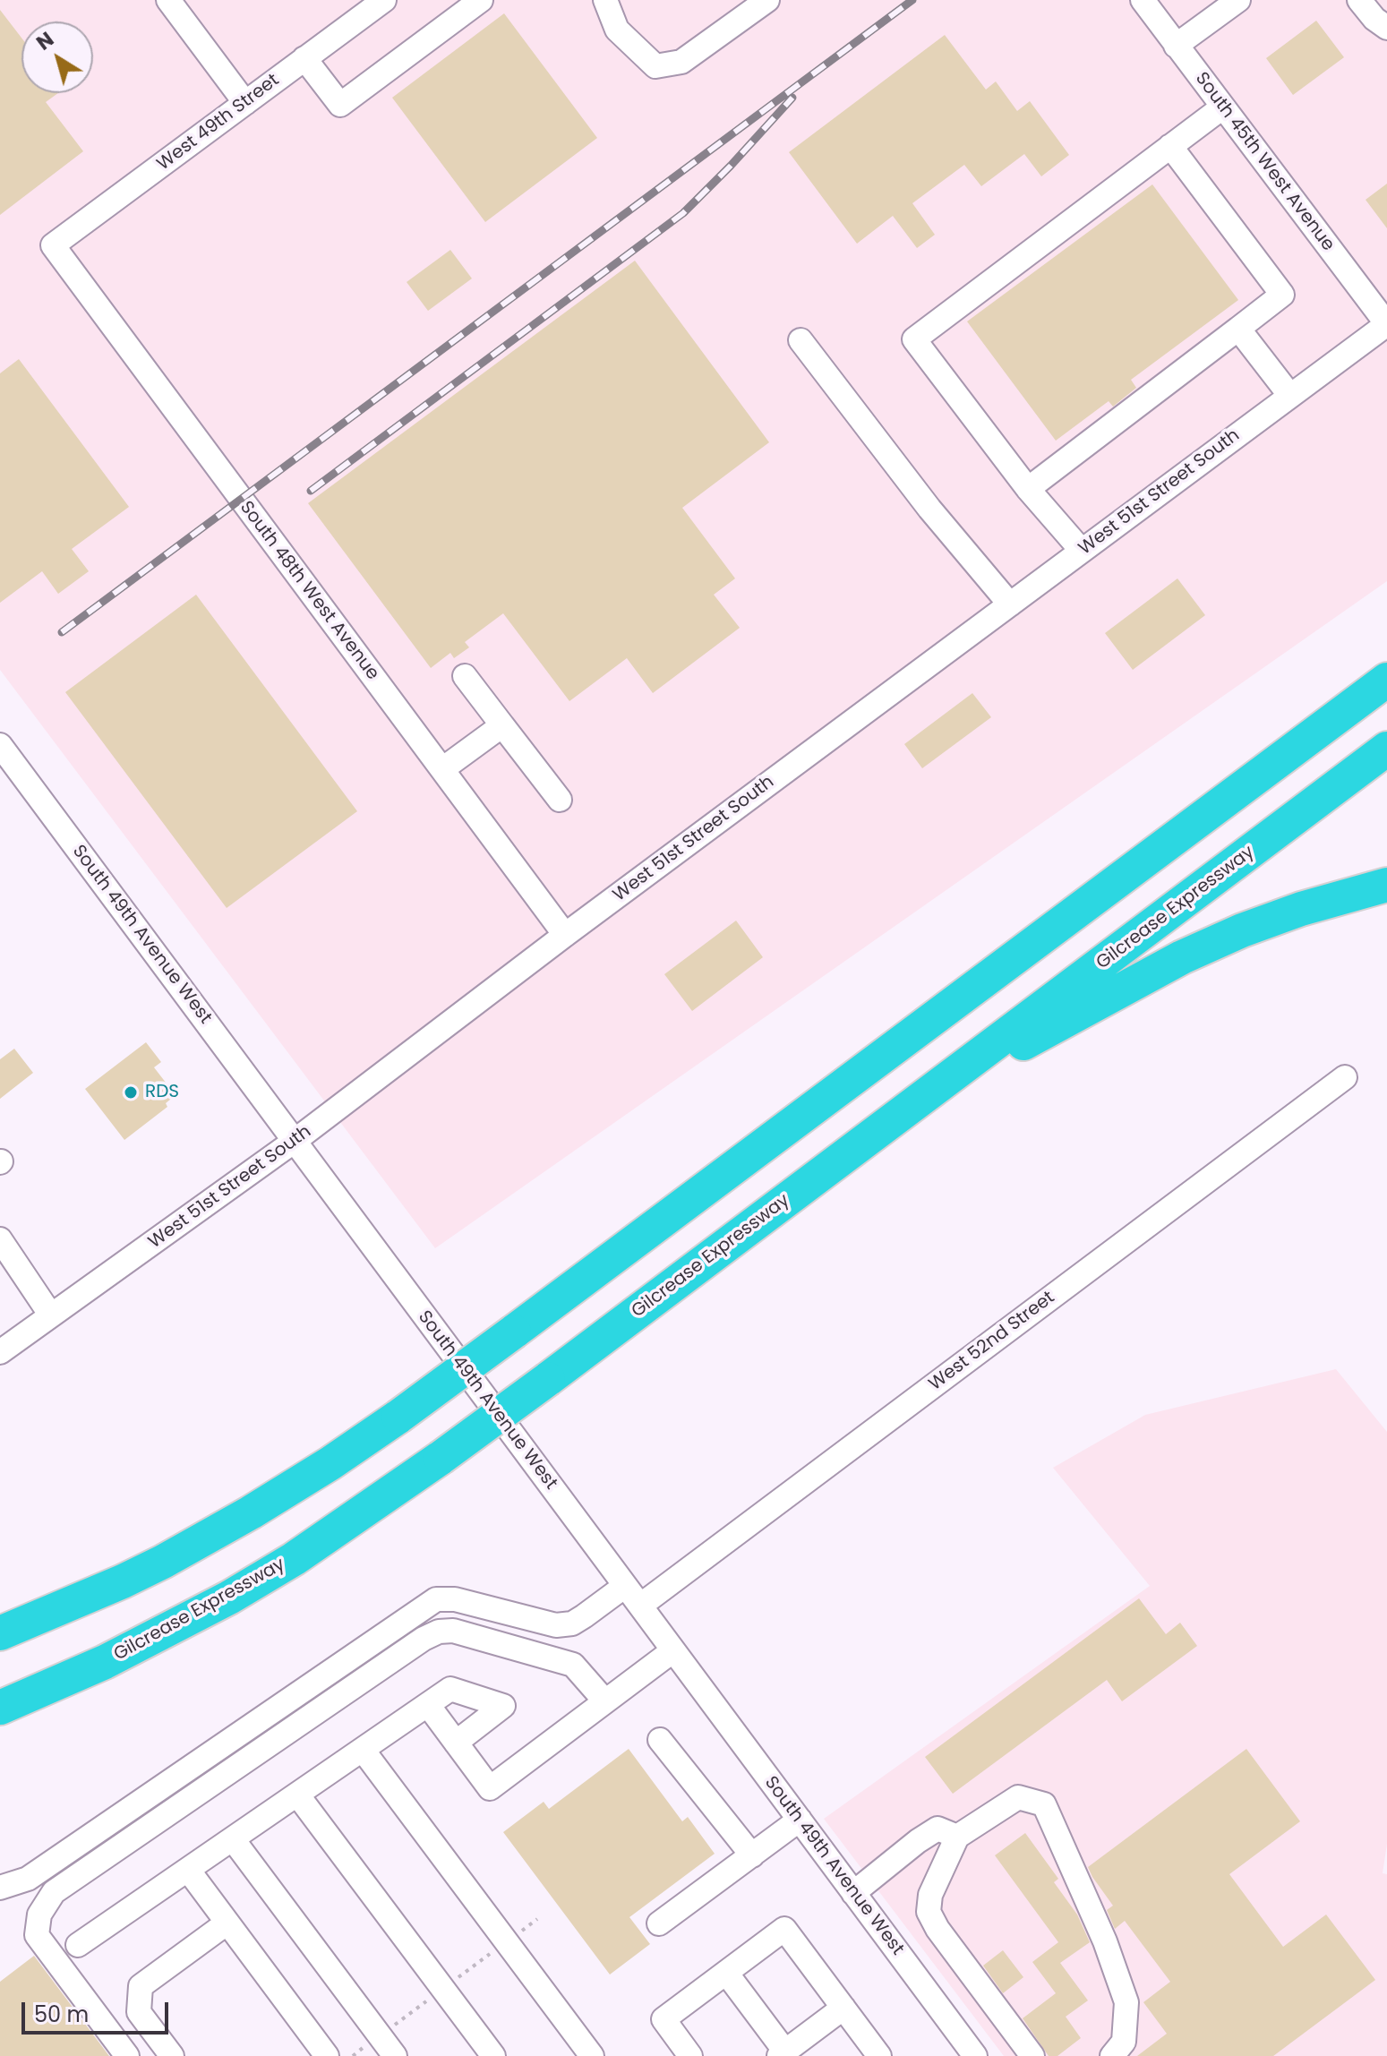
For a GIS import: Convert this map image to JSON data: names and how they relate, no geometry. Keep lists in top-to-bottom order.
{
  "streets": {
    "highway": ["Gilcrease Expressway"],
    "street": [
      "West 49th Street",
      "South 45th West Avenue",
      "West 51st Street South",
      "South 48th West Avenue",
      "South 49th Avenue West",
      "West 52nd Street"
    ]
  },
  "crossings": [
    ["West 49th Street", "South 48th West Avenue"],
    ["South 45th West Avenue", "West 51st Street South"],
    ["West 51st Street South", "South 48th West Avenue"],
    ["West 51st Street South", "South 49th Avenue West"],
    ["South 49th Avenue West", "West 52nd Street"]
  ],
  "places": ["RDS"],
  "scale_bar": "50 m",
  "north": "top left"
}
